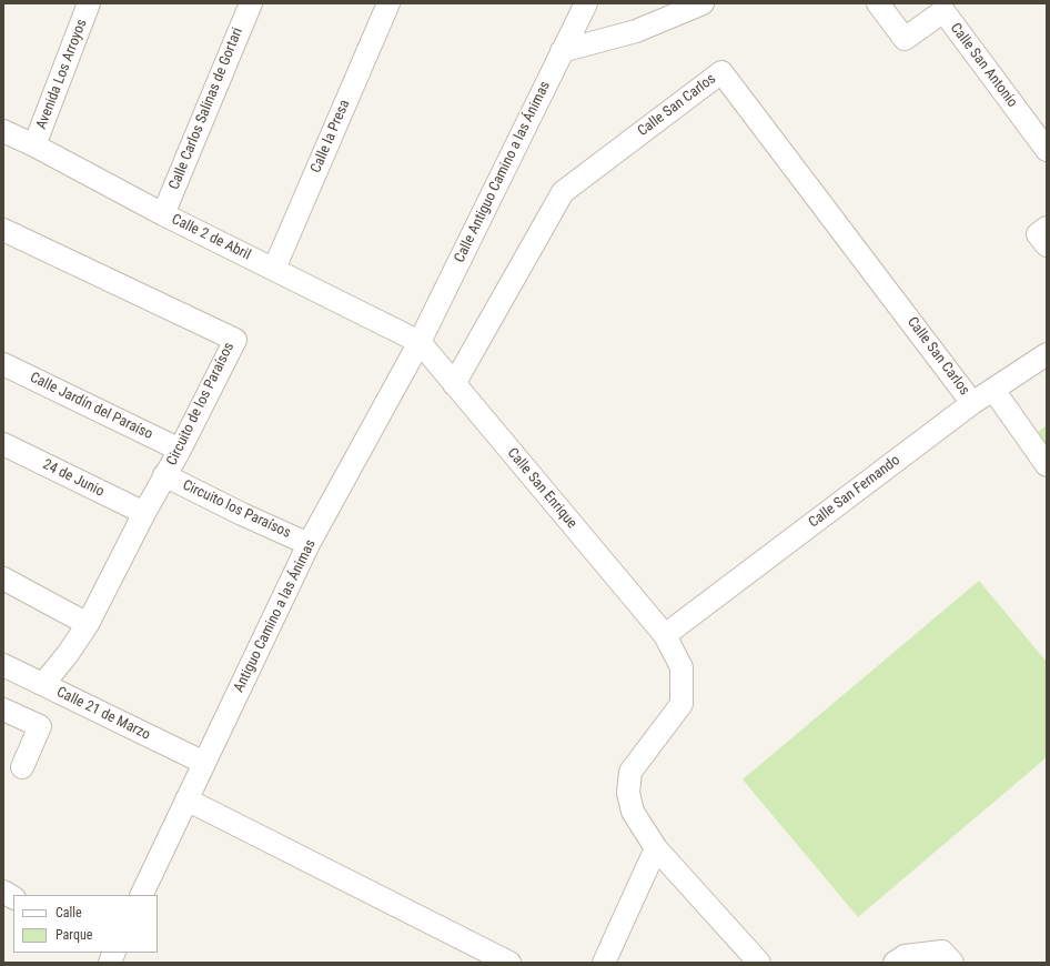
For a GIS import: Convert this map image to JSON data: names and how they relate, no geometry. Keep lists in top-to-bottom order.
{
  "streets": {
    "street": [
      "Calle San Antonio",
      "Avenida Los Arroyos",
      "Calle San Carlos",
      "Calle Carlos Salinas de Gortari",
      "Calle la Presa",
      "Calle Antiguo Camino a las Ánimas",
      "Calle 2 de Abril",
      "Circuito de los Paraísos",
      "Calle Jardín del Paraíso",
      "24 de Junio",
      "Calle San Enrique",
      "Calle San Fernando",
      "Circuito los Paraísos",
      "Antiguo Camino a las Ánimas",
      "Calle 21 de Marzo"
    ]
  },
  "crossings": [
    ["Avenida Los Arroyos", "Calle 2 de Abril"],
    ["Calle San Carlos", "Calle San Enrique"],
    ["Calle San Carlos", "Calle San Fernando"],
    ["Calle Carlos Salinas de Gortari", "Calle 2 de Abril"],
    ["Calle la Presa", "Calle 2 de Abril"],
    ["Calle Antiguo Camino a las Ánimas", "Calle 2 de Abril"],
    ["Calle Antiguo Camino a las Ánimas", "Calle San Enrique"],
    ["Calle Antiguo Camino a las Ánimas", "Antiguo Camino a las Ánimas"],
    ["Calle 2 de Abril", "Calle San Enrique"],
    ["Calle 2 de Abril", "Antiguo Camino a las Ánimas"],
    ["Circuito de los Paraísos", "Calle Jardín del Paraíso"],
    ["Circuito de los Paraísos", "24 de Junio"],
    ["Circuito de los Paraísos", "Circuito los Paraísos"],
    ["Circuito de los Paraísos", "Calle 21 de Marzo"],
    ["Calle San Enrique", "Calle San Fernando"],
    ["Calle San Enrique", "Antiguo Camino a las Ánimas"],
    ["Circuito los Paraísos", "Antiguo Camino a las Ánimas"],
    ["Antiguo Camino a las Ánimas", "Calle 21 de Marzo"]
  ],
  "legend": ["Calle", "Parque"]
}
